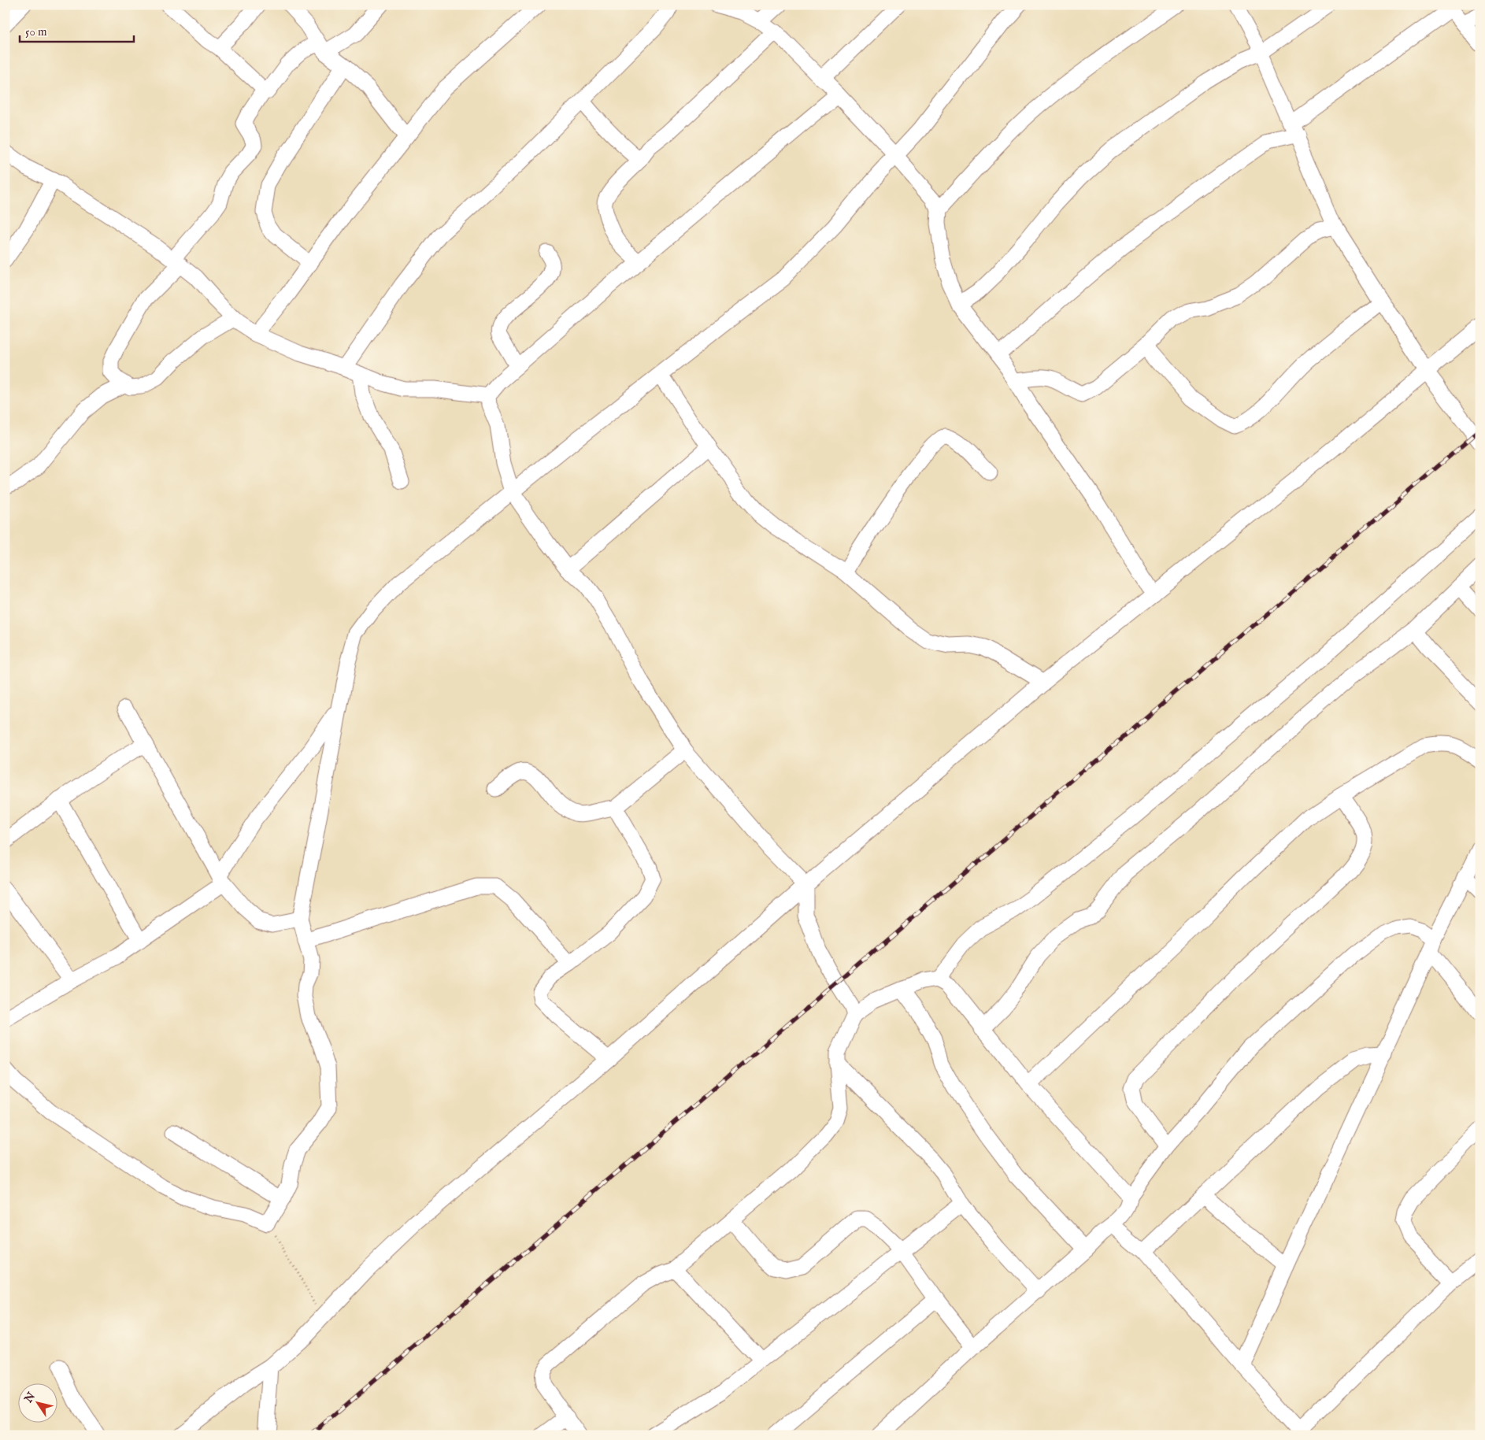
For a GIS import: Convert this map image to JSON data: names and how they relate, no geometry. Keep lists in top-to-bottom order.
{
  "scale_bar": "50 m",
  "north": "top left"
}
